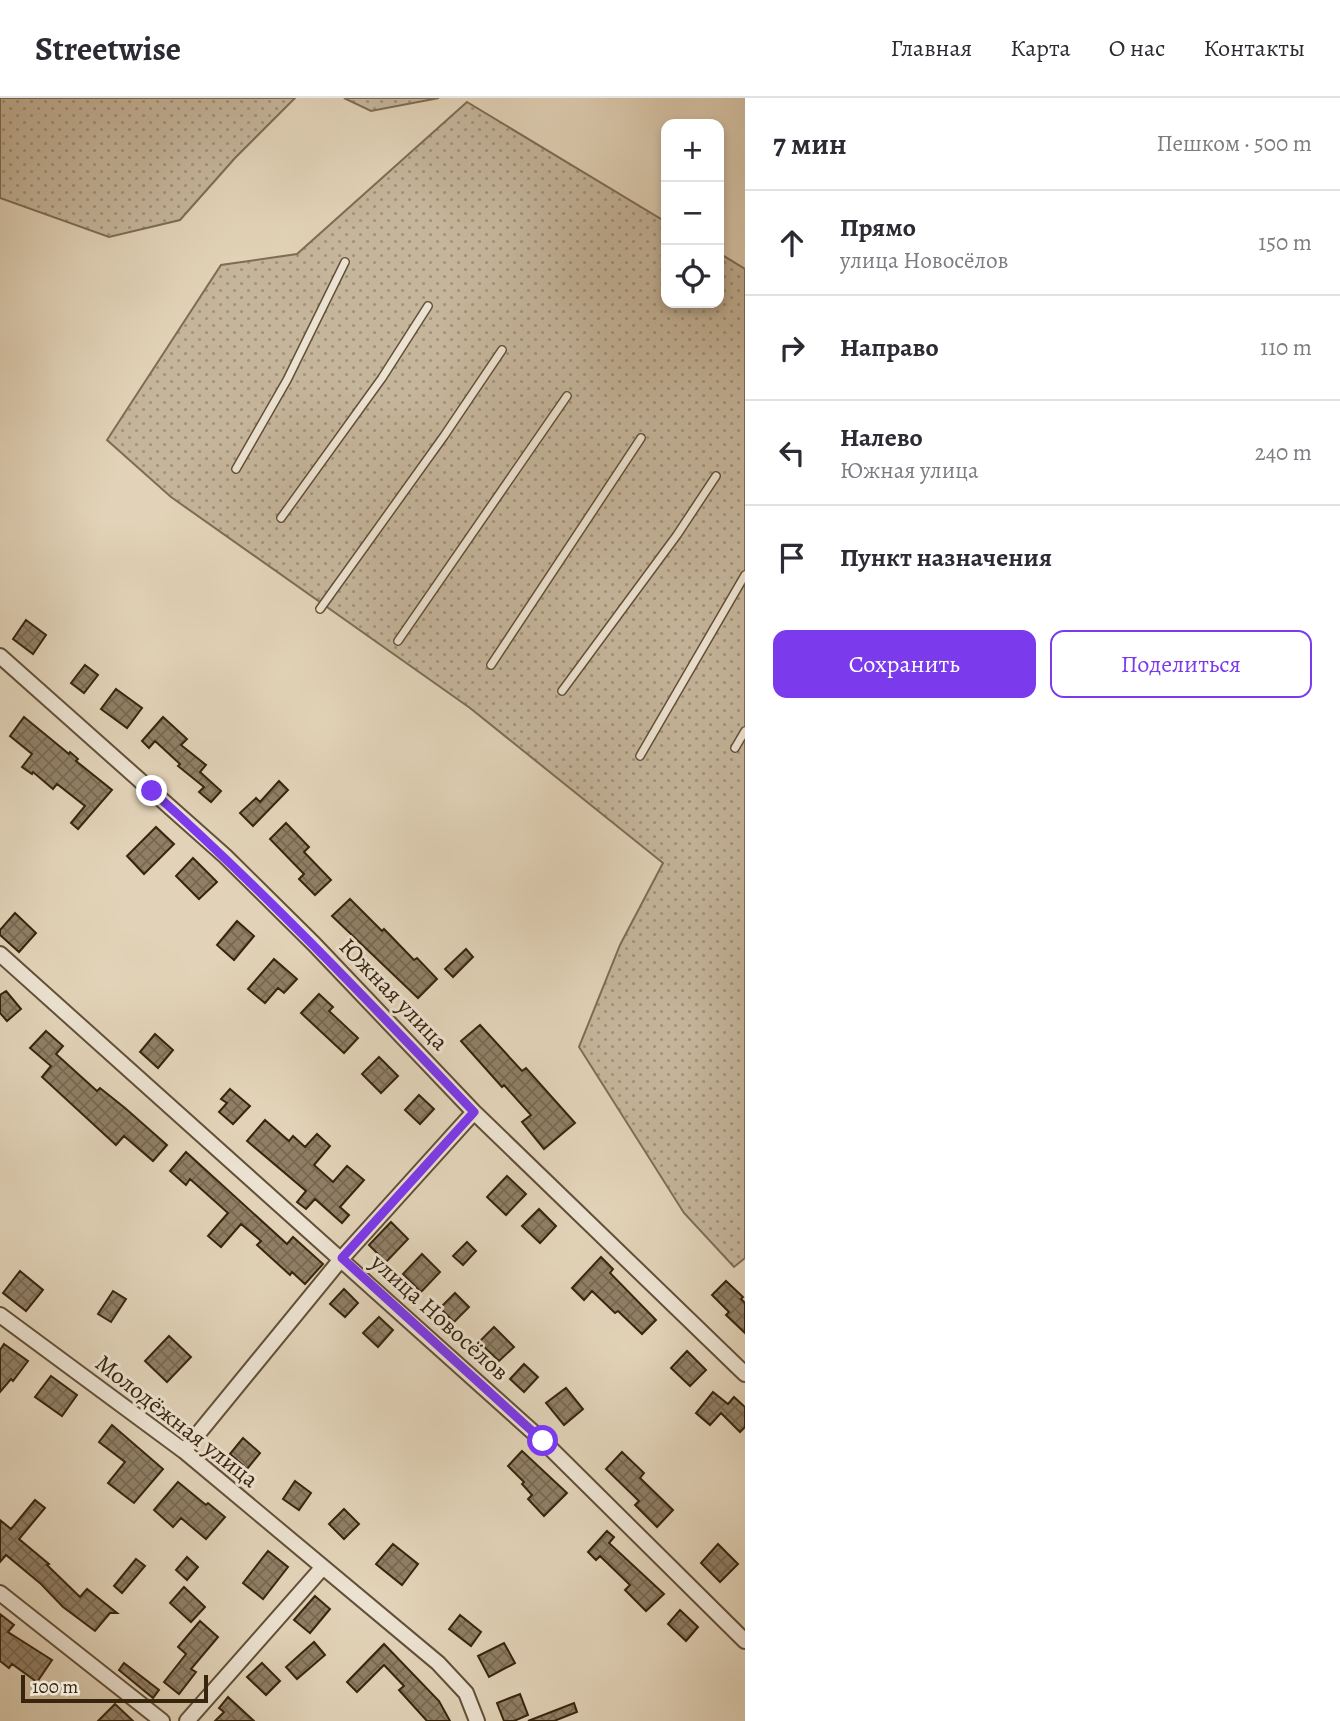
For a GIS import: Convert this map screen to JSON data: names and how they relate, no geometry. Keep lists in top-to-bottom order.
{
  "streets": {
    "street": ["Южная улица", "улица Новосёлов", "Молодёжная улица"]
  },
  "scale_bar": "100 m",
  "page": {
    "header": "Streetwise",
    "nav": [
      "Главная",
      "Карта",
      "О нас",
      "Контакты"
    ],
    "heading": ["7 мин", "Пешком · 500 m"],
    "map_buttons": ["+", "−"],
    "list": [
      ["Прямо", "улица Новосёлов", "150 m"],
      ["Направо", "110 m"],
      ["Налево", "Южная улица", "240 m"],
      "Пункт назначения"
    ],
    "buttons": ["Сохранить", "Поделиться"],
    "scale": "100 m"
  }
}
